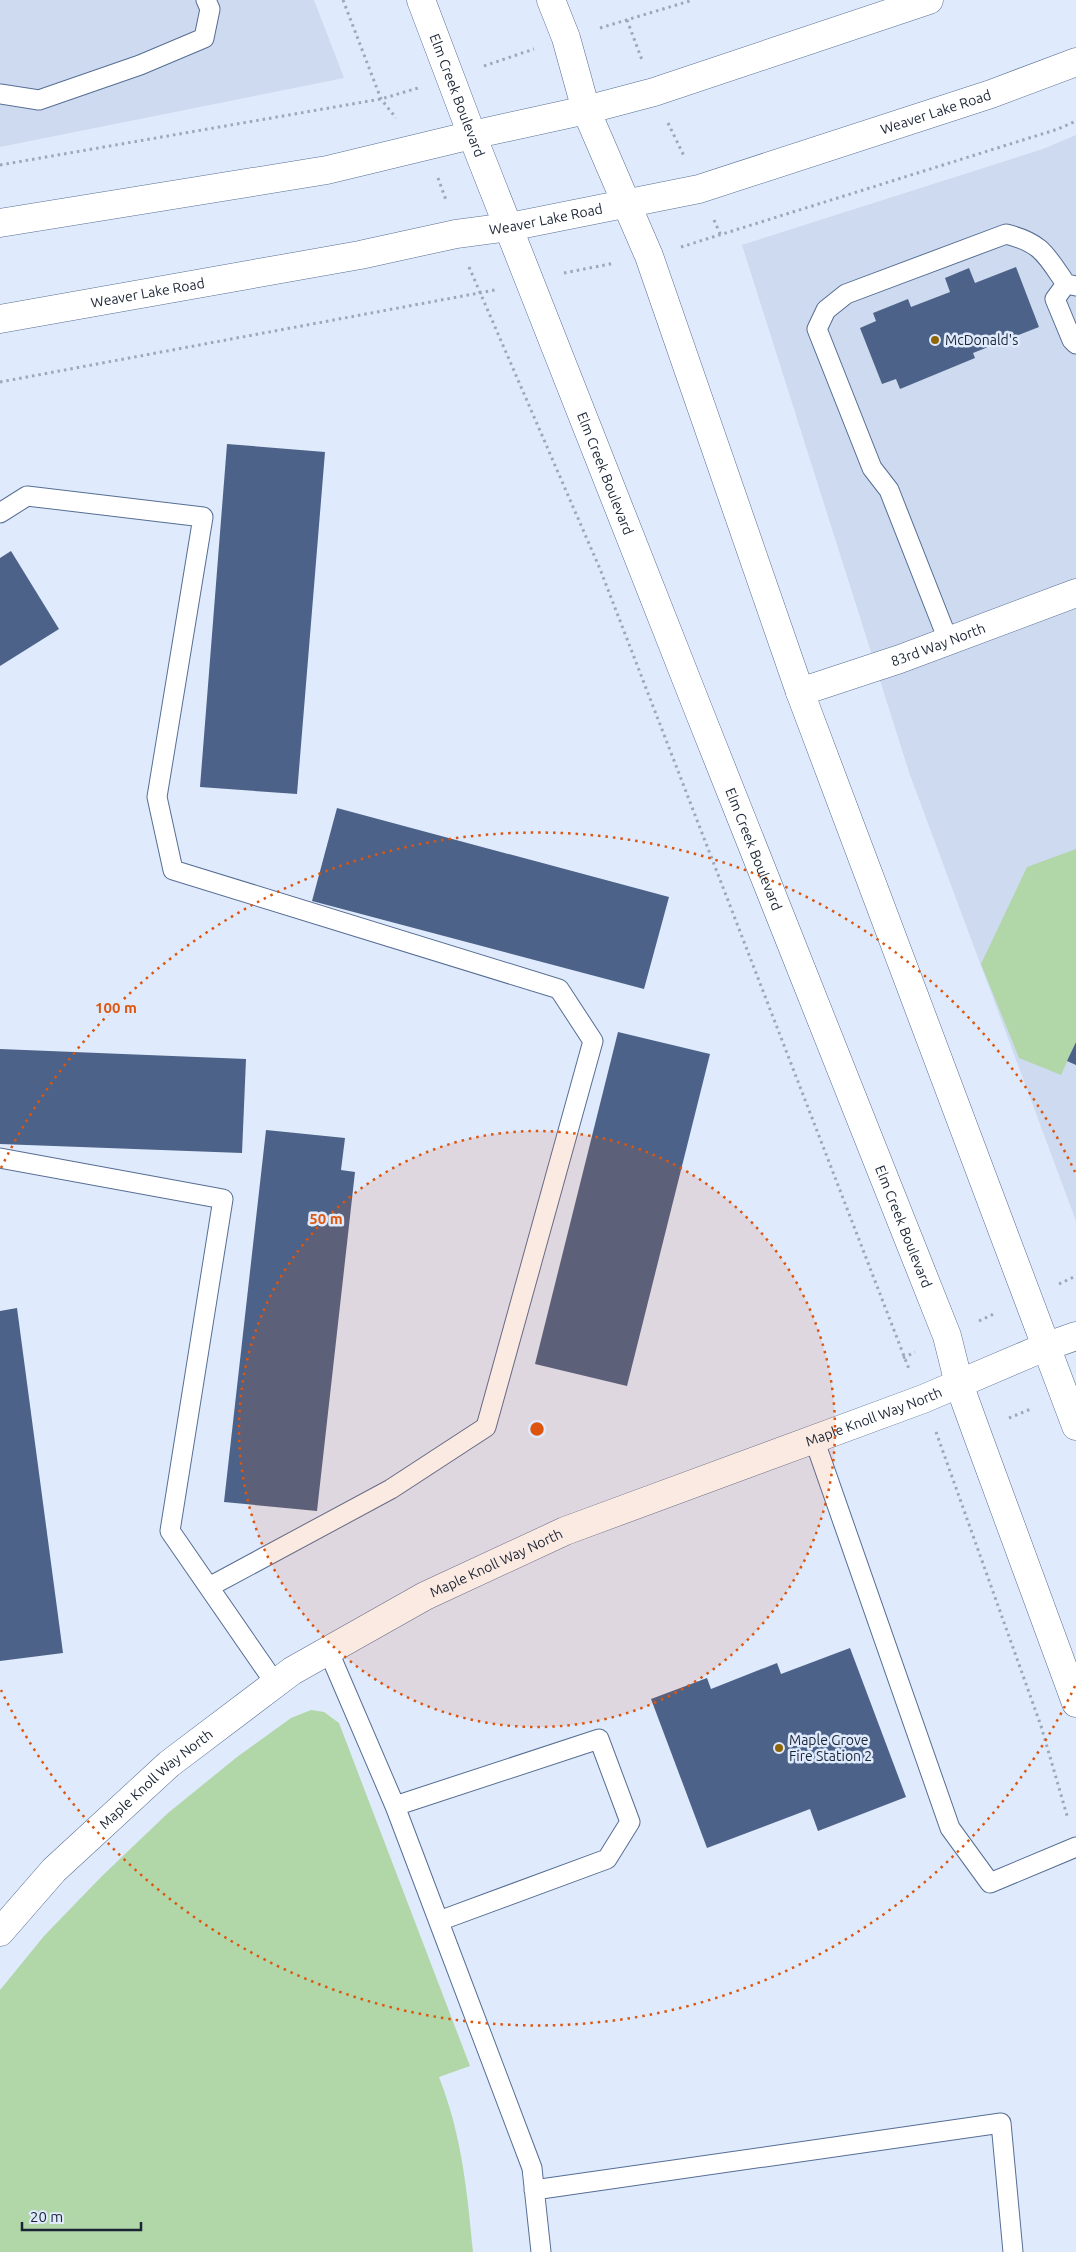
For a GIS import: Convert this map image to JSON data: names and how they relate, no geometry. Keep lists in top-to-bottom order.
{
  "streets": {
    "main road": [
      "Elm Creek Boulevard",
      "Weaver Lake Road",
      "83rd Way North",
      "Maple Knoll Way North"
    ]
  },
  "crossings": [
    ["Elm Creek Boulevard", "Weaver Lake Road"],
    ["Elm Creek Boulevard", "Maple Knoll Way North"]
  ],
  "places": ["McDonald's", "Maple Grove Fire Station 2"],
  "scale_bar": "20 m",
  "rings": ["100 m", "50 m"]
}
